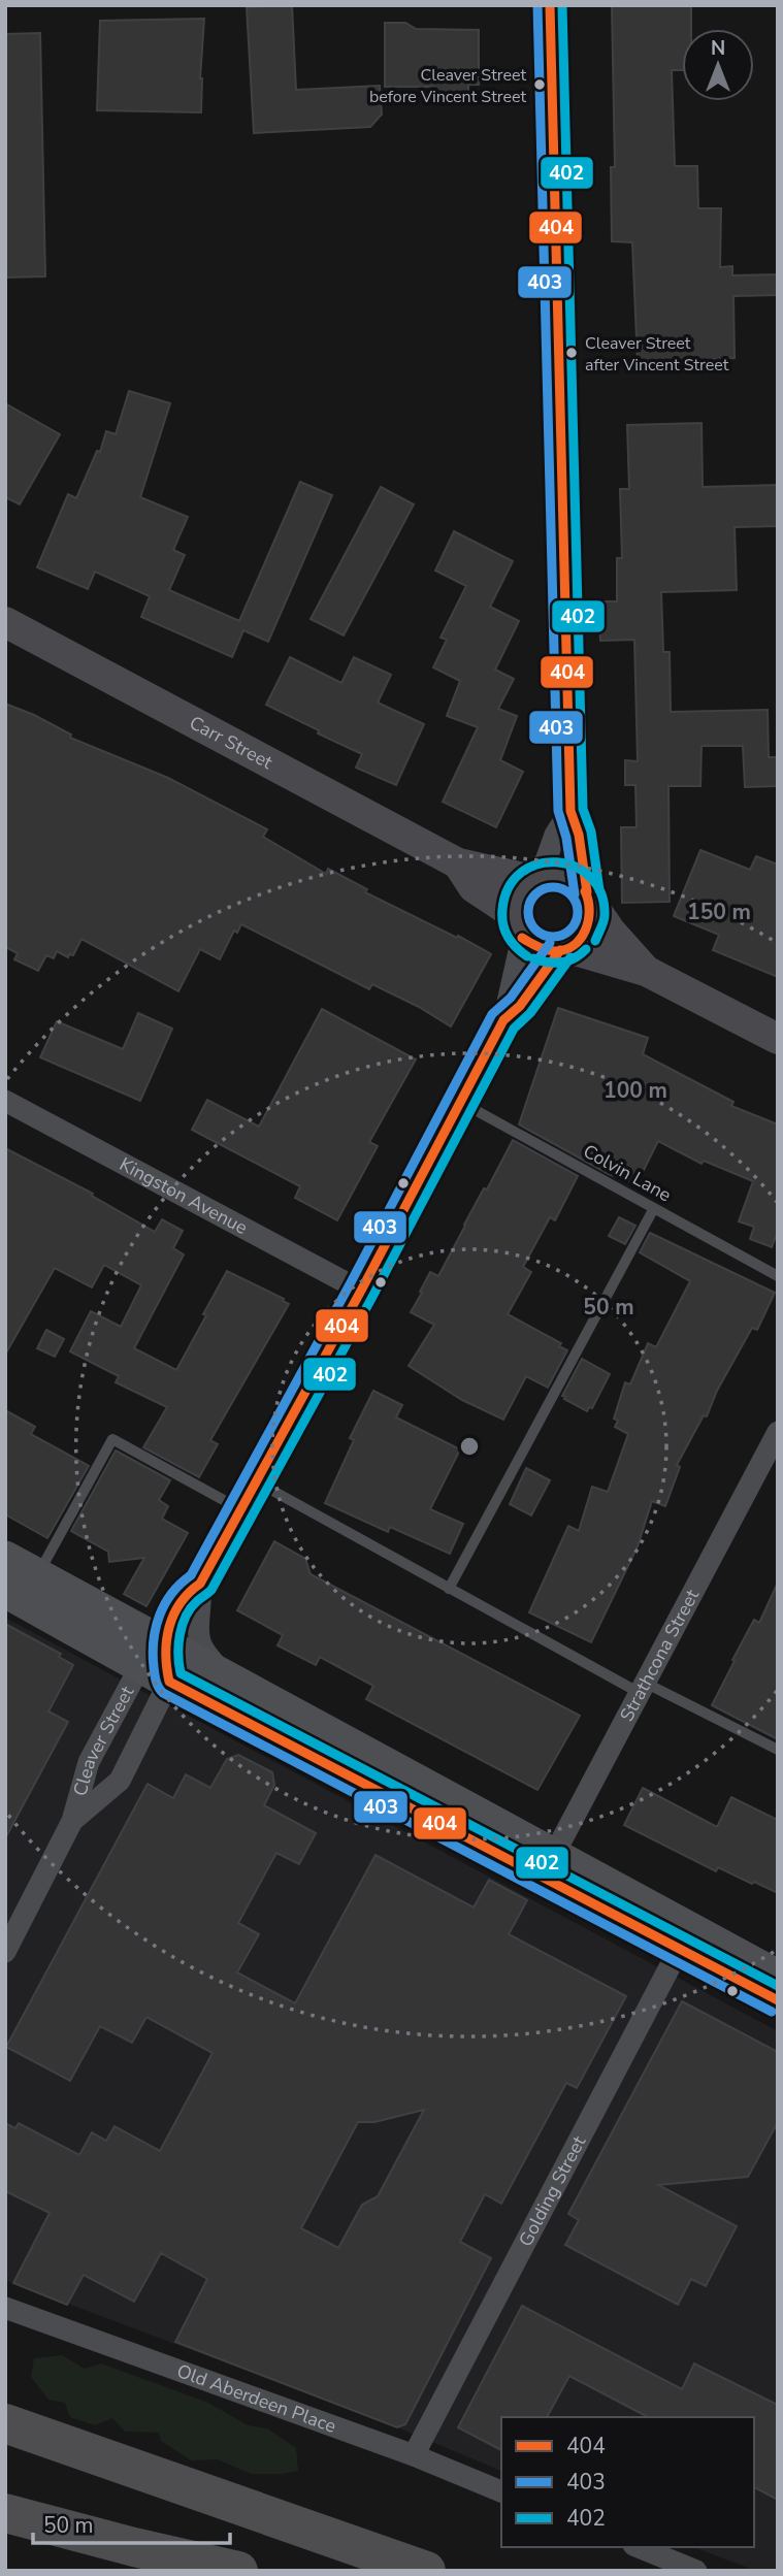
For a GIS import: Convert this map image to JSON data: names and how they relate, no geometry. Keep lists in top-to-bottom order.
{
  "streets": {
    "street": [
      "Carr Street",
      "Kingston Avenue",
      "Strathcona Street",
      "Cleaver Street",
      "Golding Street",
      "Old Aberdeen Place"
    ],
    "lane": ["Colvin Lane"]
  },
  "crossings": [
    ["Colvin Lane", "Cleaver Street"],
    ["Kingston Avenue", "Cleaver Street"],
    ["Golding Street", "Old Aberdeen Place"]
  ],
  "places": ["Cleaver Street before Vincent Street", "Cleaver Street after Vincent Street"],
  "lines": ["transit line 404", "transit line 403", "transit line 402"],
  "legend": ["404", "403", "402"],
  "scale_bar": "50 m",
  "north": "top",
  "rings": ["150 m", "100 m", "50 m"]
}
